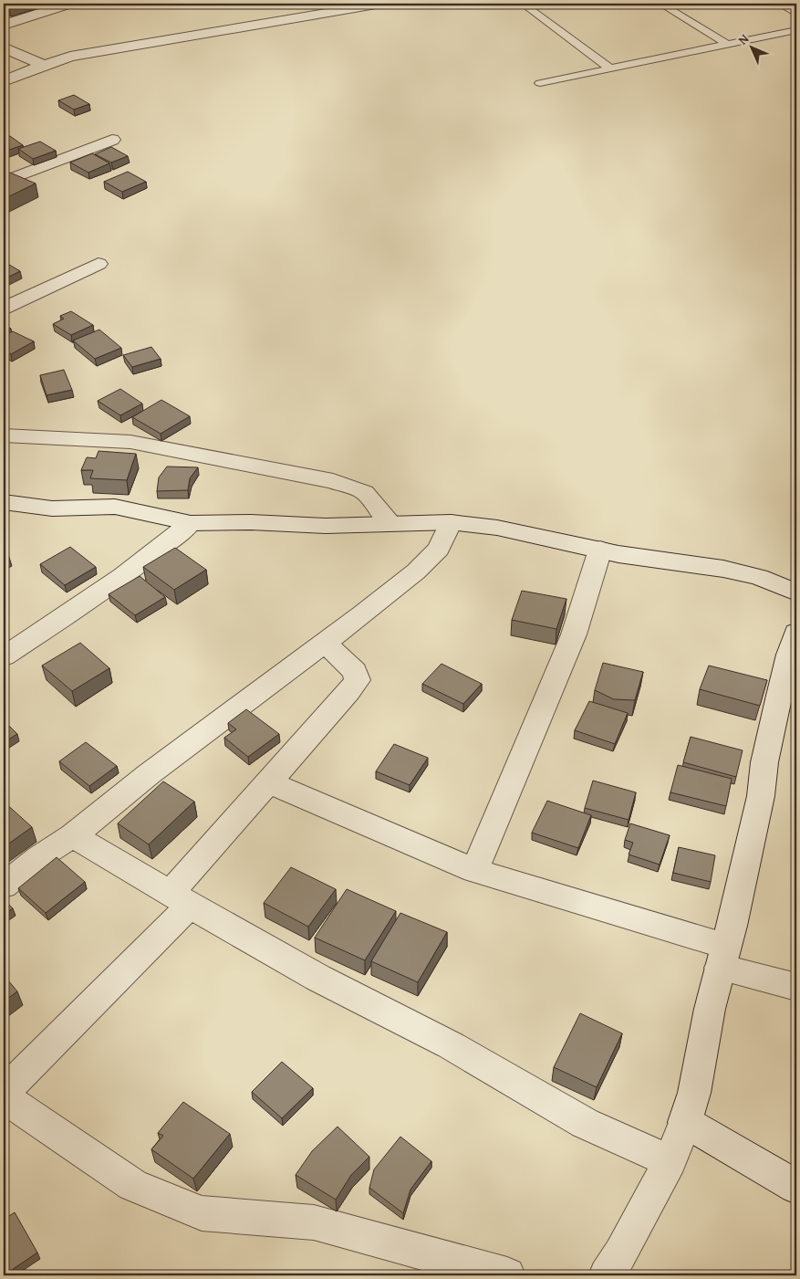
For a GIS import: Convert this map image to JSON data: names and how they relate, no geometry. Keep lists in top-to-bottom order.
{
  "north": "top left"
}
